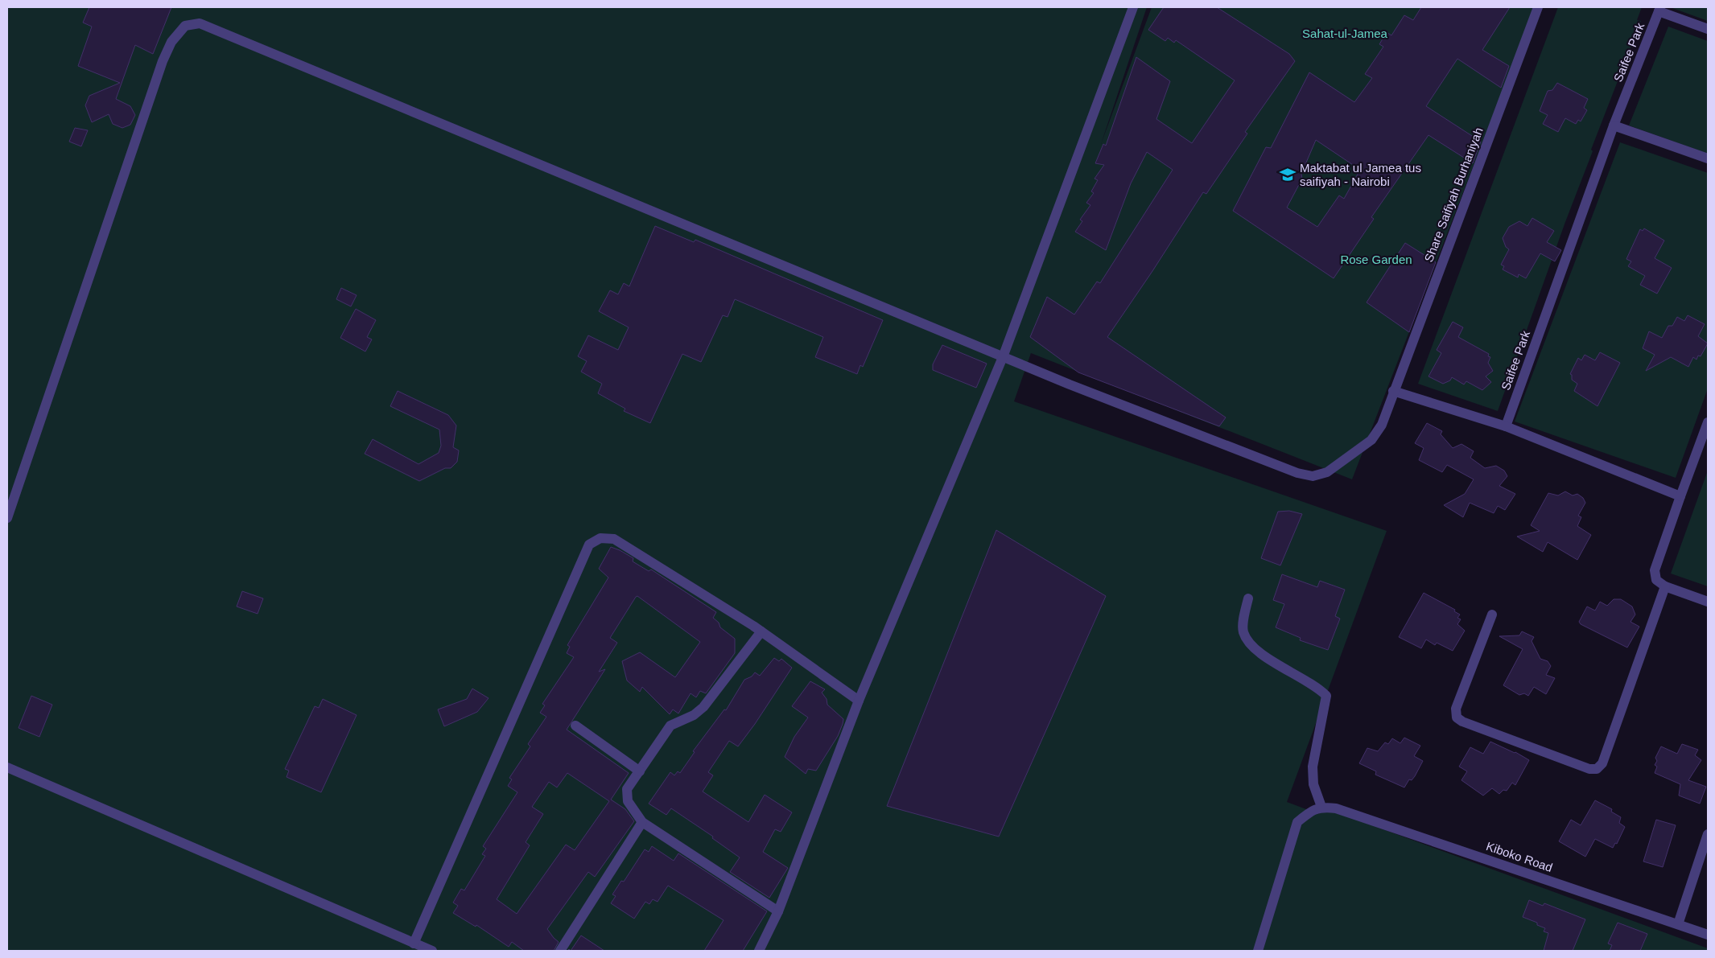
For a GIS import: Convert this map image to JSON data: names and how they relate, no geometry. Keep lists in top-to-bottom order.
{
  "streets": {
    "street": ["Saifee Park", "Share Saifiyah Burhaniyah", "Kiboko Road"]
  },
  "parks": ["Sahat-ul-Jamea", "Rose Garden"],
  "places": {
    "school or university": ["Maktabat ul Jamea tus saifiyah - Nairobi"]
  }
}
